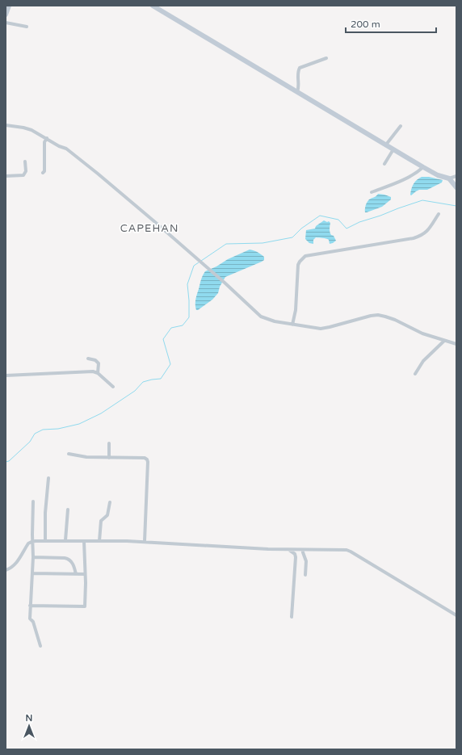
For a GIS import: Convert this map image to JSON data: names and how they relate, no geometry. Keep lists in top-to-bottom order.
{
  "districts": ["CAPEHAN"],
  "scale_bar": "200 m",
  "north": "top"
}
